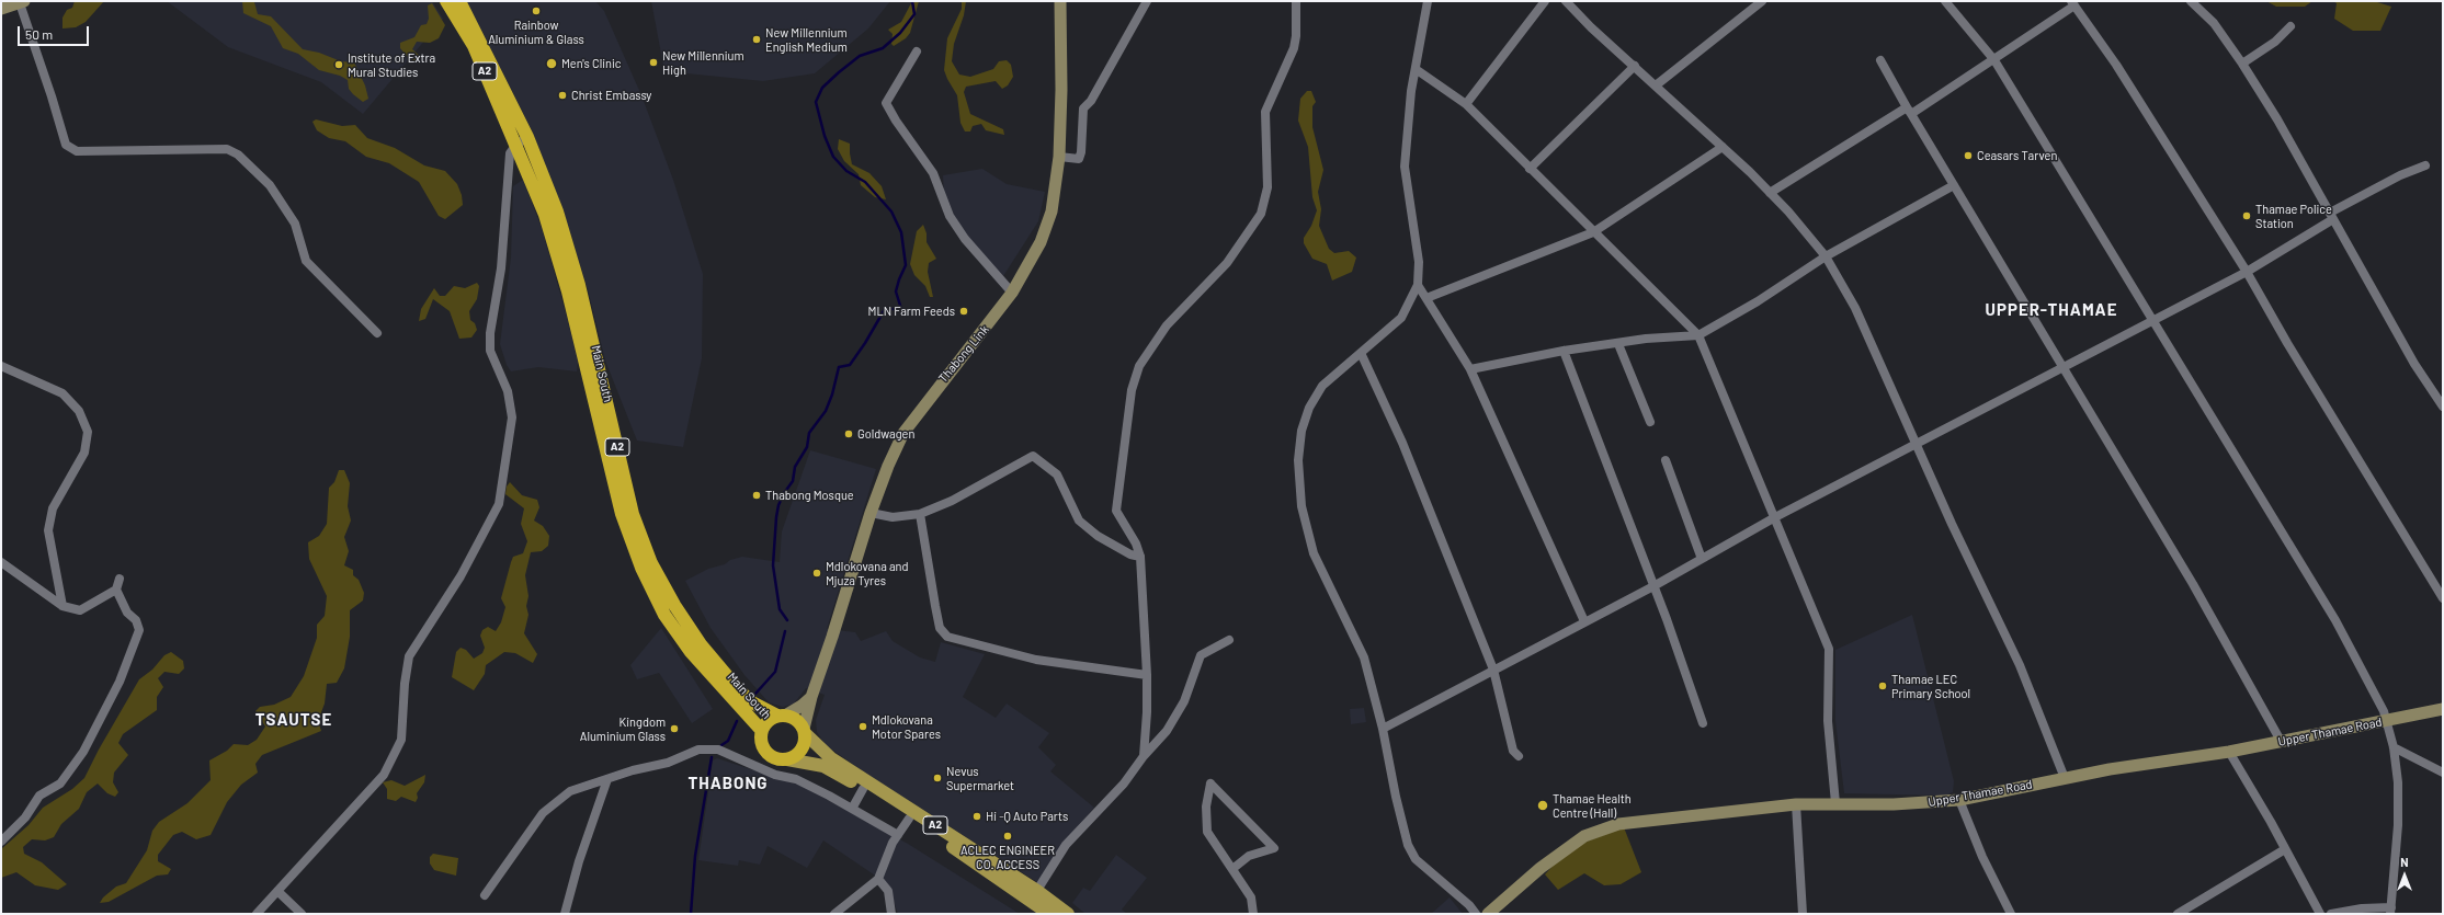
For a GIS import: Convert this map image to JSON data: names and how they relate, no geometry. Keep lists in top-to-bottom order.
{
  "streets": {
    "highway": ["A2", "Main South"],
    "street": ["Thabong Link", "Upper Thamae Road"]
  },
  "crossings": [
    ["Thabong Link", "Main South"]
  ],
  "districts": ["UPPER-THAMAE", "TSAUTSE", "THABONG"],
  "places": [
    "Rainbow Aluminium & Glass",
    "New Millennium English Medium",
    "New Millennium High",
    "Men's Clinic",
    "Institute of Extra Mural Studies",
    "Christ Embassy",
    "Ceasars Tarven",
    "Thamae Police Station",
    "MLN Farm Feeds",
    "Goldwagen",
    "Thabong Mosque",
    "Mdlokovana and Mjuza Tyres",
    "Thamae LEC Primary School",
    "Mdlokovana Motor Spares",
    "Kingdom Aluminium Glass",
    "Nevus Supermarket",
    "Thamae Health Centre (Hall)",
    "Hi -Q Auto Parts",
    "ACLEC ENGINEER CO. ACCESS"
  ],
  "scale_bar": "50 m",
  "north": "top"
}
